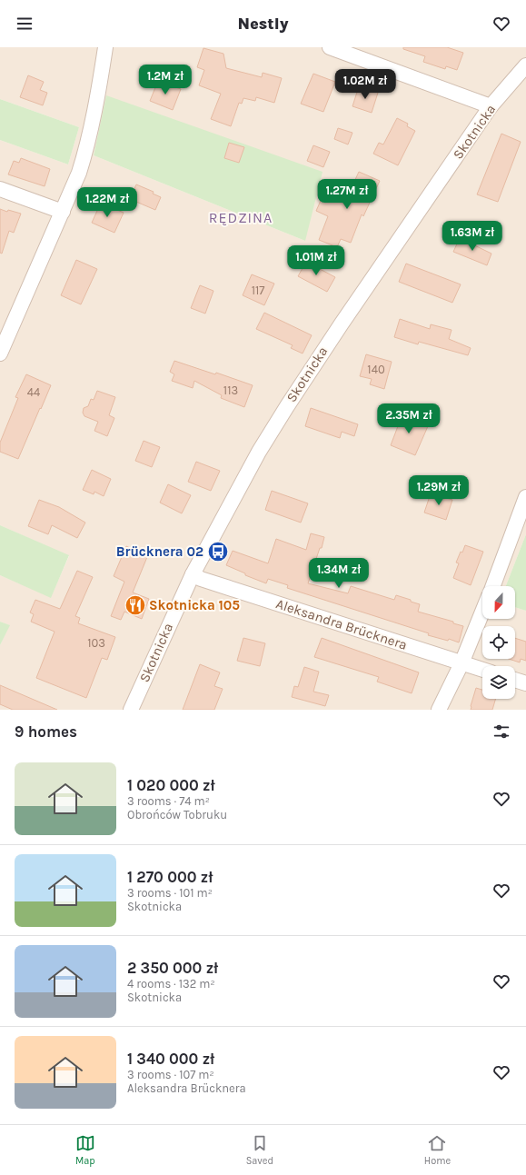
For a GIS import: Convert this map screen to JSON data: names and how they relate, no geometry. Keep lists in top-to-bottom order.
{
  "streets": {
    "street": ["Skotnicka", "Aleksandra Brücknera"]
  },
  "crossings": [
    ["Skotnicka", "Aleksandra Brücknera"]
  ],
  "districts": ["RĘDZINA"],
  "places": {
    "bus stop": ["Brücknera 02"],
    "restaurant": ["Skotnicka 105"]
  },
  "house_numbers": [
    "117",
    "140",
    "113",
    "44",
    "103"
  ],
  "north": "bottom",
  "page": {
    "header": "Nestly",
    "price": [
      "1.2M zł",
      "1.02M zł",
      "1.27M zł",
      "1.22M zł",
      "1.63M zł",
      "1.01M zł",
      "2.35M zł",
      "1.29M zł",
      "1.34M zł"
    ],
    "heading": "9 homes",
    "list": [
      {
        "name": "1 020 000 zł",
        "note": "3 rooms · 74 m² · Obrońców Tobruku"
      },
      {
        "name": "1 270 000 zł",
        "note": "3 rooms · 101 m² · Skotnicka"
      },
      {
        "name": "2 350 000 zł",
        "note": "4 rooms · 132 m² · Skotnicka"
      },
      {
        "name": "1 340 000 zł",
        "note": "3 rooms · 107 m² · Aleksandra Brücknera"
      }
    ],
    "tabs": ["Map", "Saved", "Home"]
  }
}
